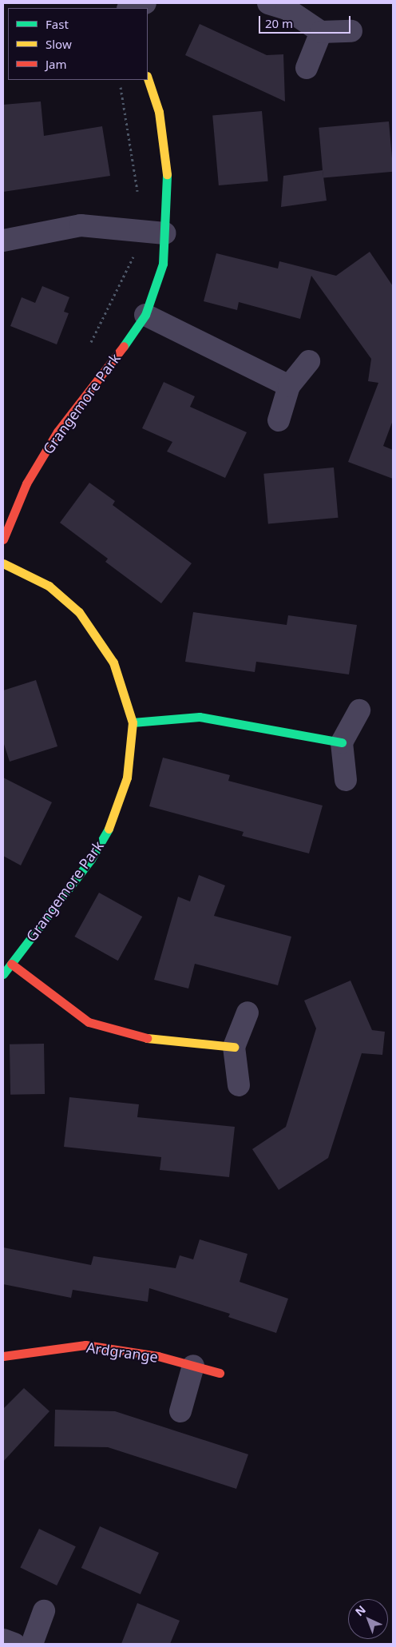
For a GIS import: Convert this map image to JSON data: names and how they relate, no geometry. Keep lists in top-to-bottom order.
{
  "streets": {
    "street": ["Grangemore Park", "Ardgrange"]
  },
  "legend": ["Fast", "Slow", "Jam"],
  "scale_bar": "20 m",
  "north": "top left"
}
